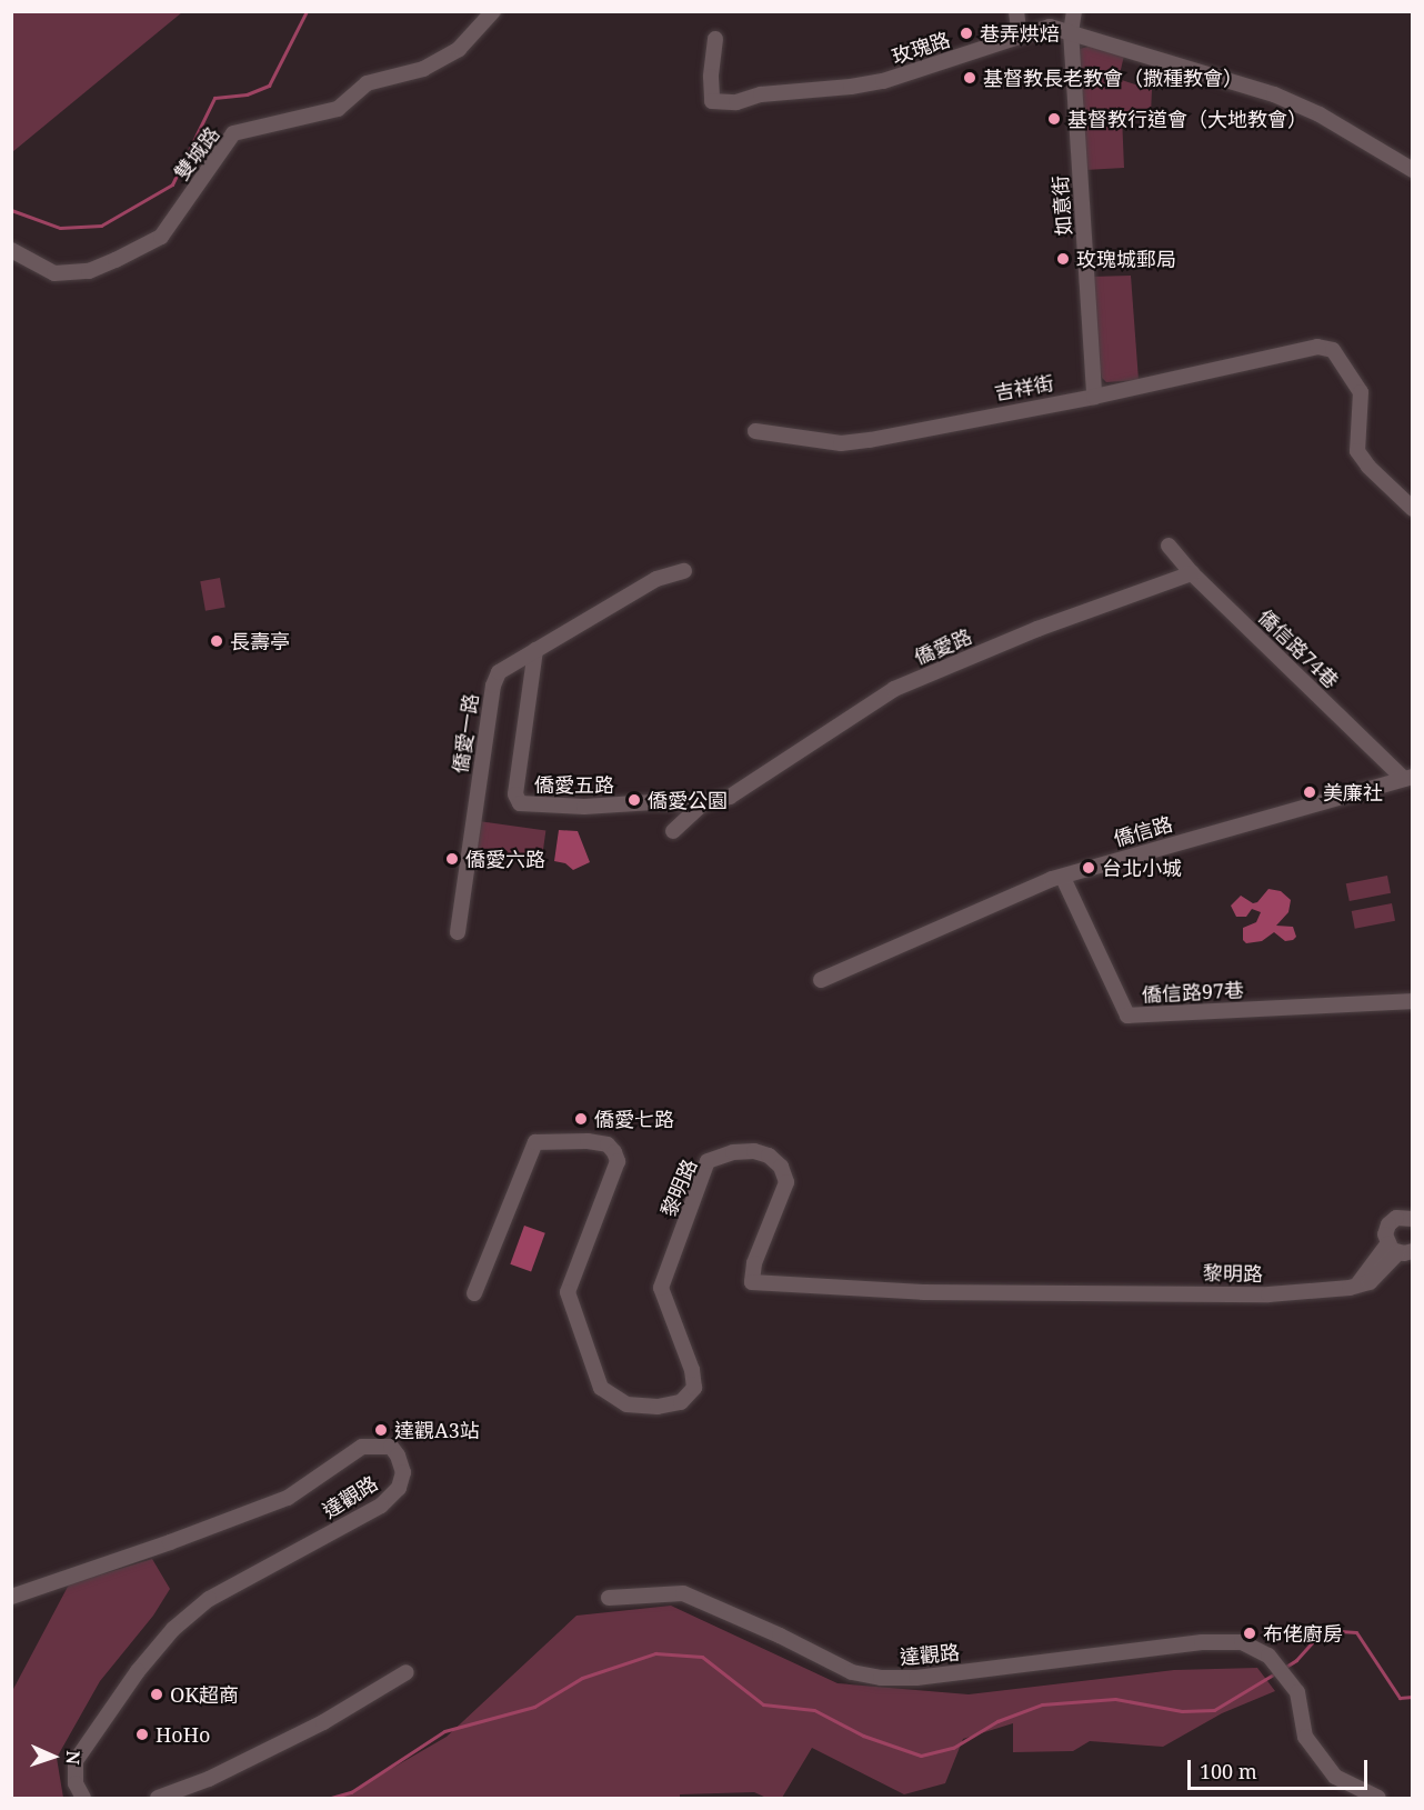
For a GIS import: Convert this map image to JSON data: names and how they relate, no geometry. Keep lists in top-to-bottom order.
{
  "streets": {
    "street": [
      "玫瑰路",
      "雙城路",
      "如意街",
      "吉祥街",
      "僑愛路",
      "僑信路74巷",
      "僑愛一路",
      "僑愛五路",
      "僑信路",
      "僑信路97巷",
      "黎明路",
      "達觀路"
    ]
  },
  "crossings": [
    ["玫瑰路", "如意街"],
    ["如意街", "吉祥街"],
    ["僑愛路", "僑信路74巷"],
    ["僑愛路", "僑愛五路"],
    ["僑信路74巷", "僑信路"],
    ["僑愛一路", "僑愛五路"],
    ["僑信路", "僑信路97巷"]
  ],
  "places": [
    "巷弄烘焙",
    "基督教長老教會（撒種教會）",
    "基督教行道會（大地教會）",
    "玫瑰城郵局",
    "長壽亭",
    "美廉社",
    "僑愛公園",
    "僑愛六路",
    "台北小城",
    "僑愛七路",
    "達觀A3站",
    "布佬廚房",
    "OK超商",
    "HoHo"
  ],
  "scale_bar": "100 m",
  "north": "right"
}
